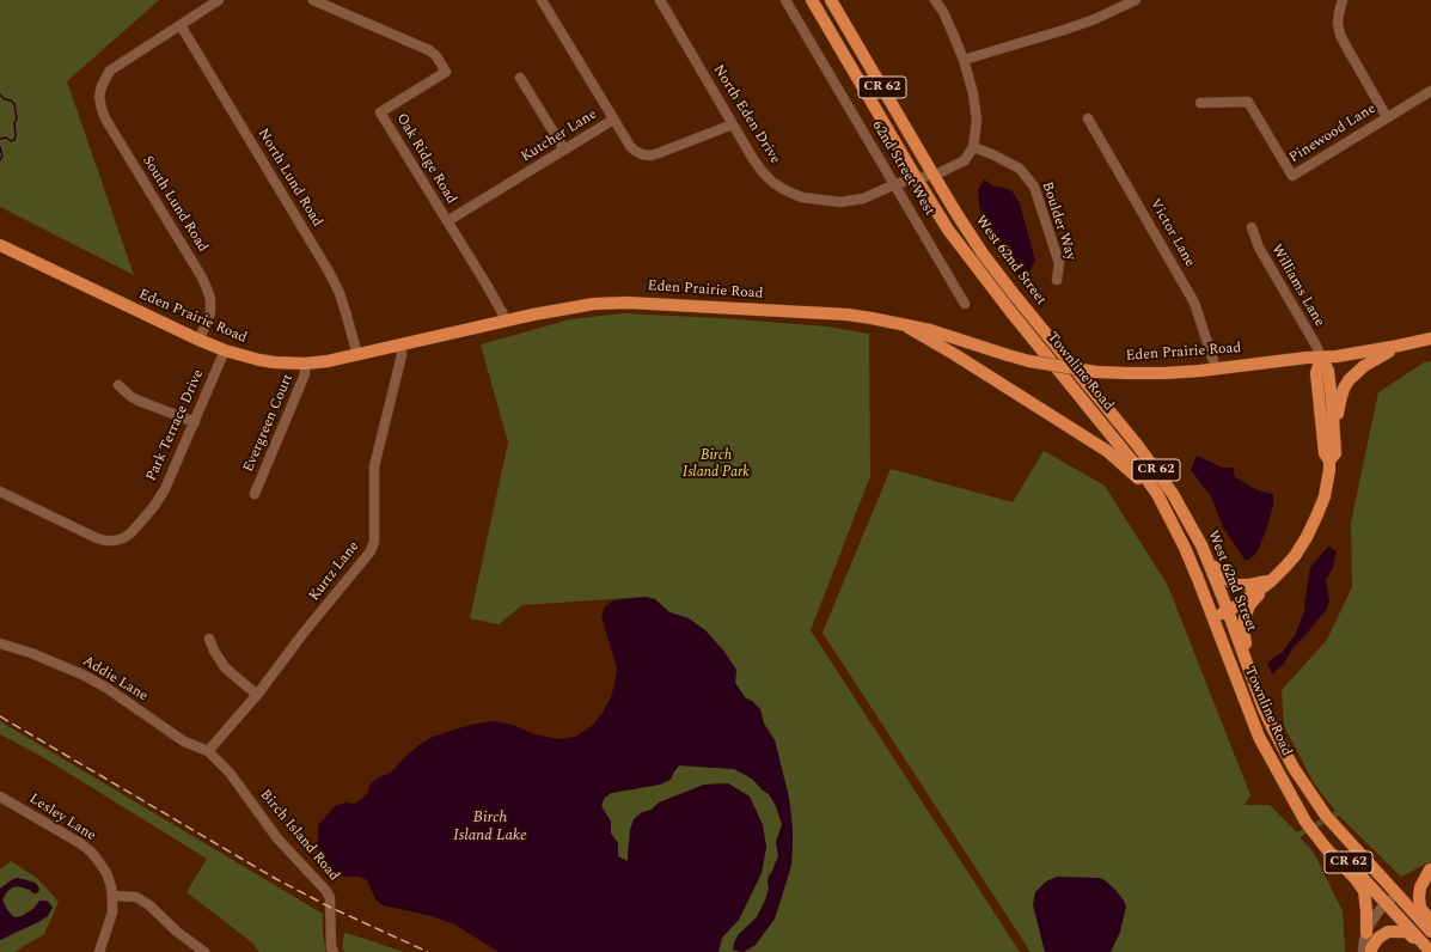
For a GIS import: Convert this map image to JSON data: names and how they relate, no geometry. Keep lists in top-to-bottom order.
{
  "streets": {
    "main road": [
      "CR 62",
      "West 62nd Street",
      "Eden Prairie Road",
      "Townline Road"
    ],
    "street": [
      "North Eden Drive",
      "Pinewood Lane",
      "Kutcher Lane",
      "Oak Ridge Road",
      "62nd Street West",
      "North Lund Road",
      "South Lund Road",
      "Boulder Way",
      "Victor Lane",
      "Williams Lane",
      "Evergreen Court",
      "Park Terrace Drive",
      "Kurtz Lane",
      "Addie Lane",
      "Lesley Lane",
      "Birch Island Road"
    ]
  },
  "crossings": [
    ["CR 62", "West 62nd Street"],
    ["CR 62", "Townline Road"],
    ["North Eden Drive", "Kutcher Lane"],
    ["North Eden Drive", "62nd Street West"],
    ["North Eden Drive", "Boulder Way"],
    ["North Eden Drive", "West 62nd Street"],
    ["North Eden Drive", "Townline Road"],
    ["Kutcher Lane", "Oak Ridge Road"],
    ["Oak Ridge Road", "Eden Prairie Road"],
    ["North Lund Road", "South Lund Road"],
    ["North Lund Road", "Eden Prairie Road"],
    ["South Lund Road", "Eden Prairie Road"],
    ["Victor Lane", "Eden Prairie Road"],
    ["Williams Lane", "Eden Prairie Road"],
    ["Eden Prairie Road", "Evergreen Court"],
    ["Eden Prairie Road", "Park Terrace Drive"],
    ["Eden Prairie Road", "Kurtz Lane"],
    ["Kurtz Lane", "Addie Lane"],
    ["Kurtz Lane", "Birch Island Road"],
    ["Addie Lane", "Birch Island Road"]
  ],
  "water": ["Birch Island Lake"],
  "parks": ["Birch Island Park"]
}
